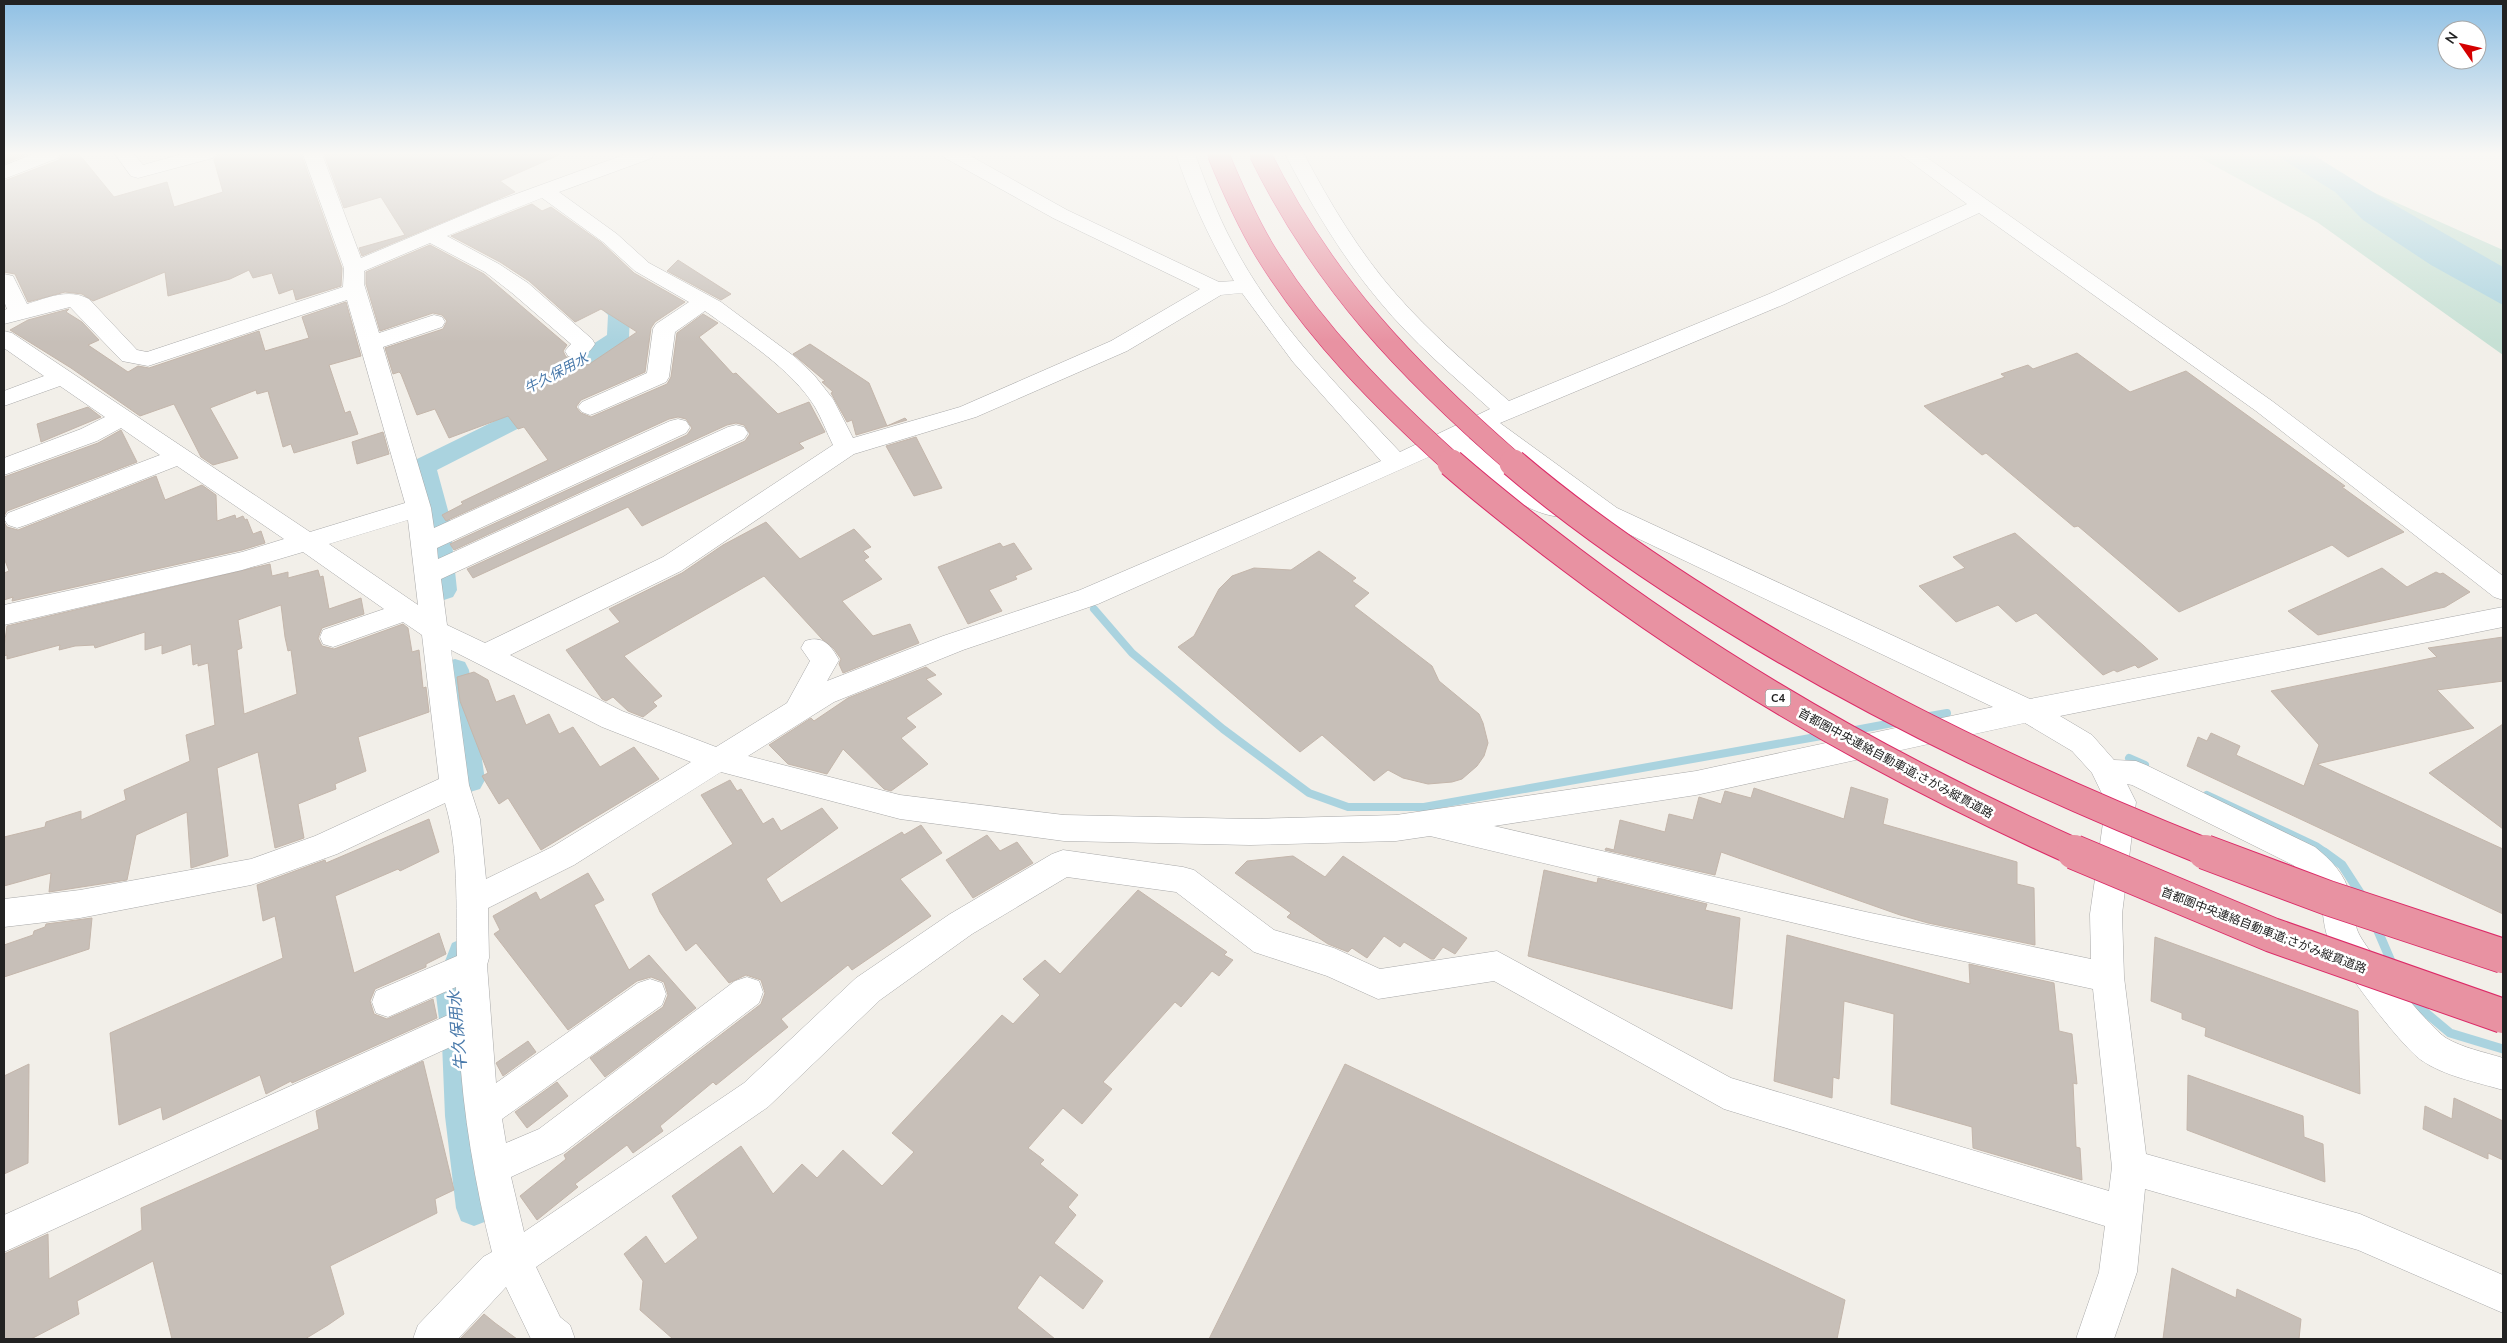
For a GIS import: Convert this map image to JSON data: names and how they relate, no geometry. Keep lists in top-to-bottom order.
{
  "streets": {
    "highway": ["C4", "首都圏中央連絡自動車道;さがみ縦貫道路"]
  },
  "water": ["牛久保用水"],
  "north": "top left"
}
